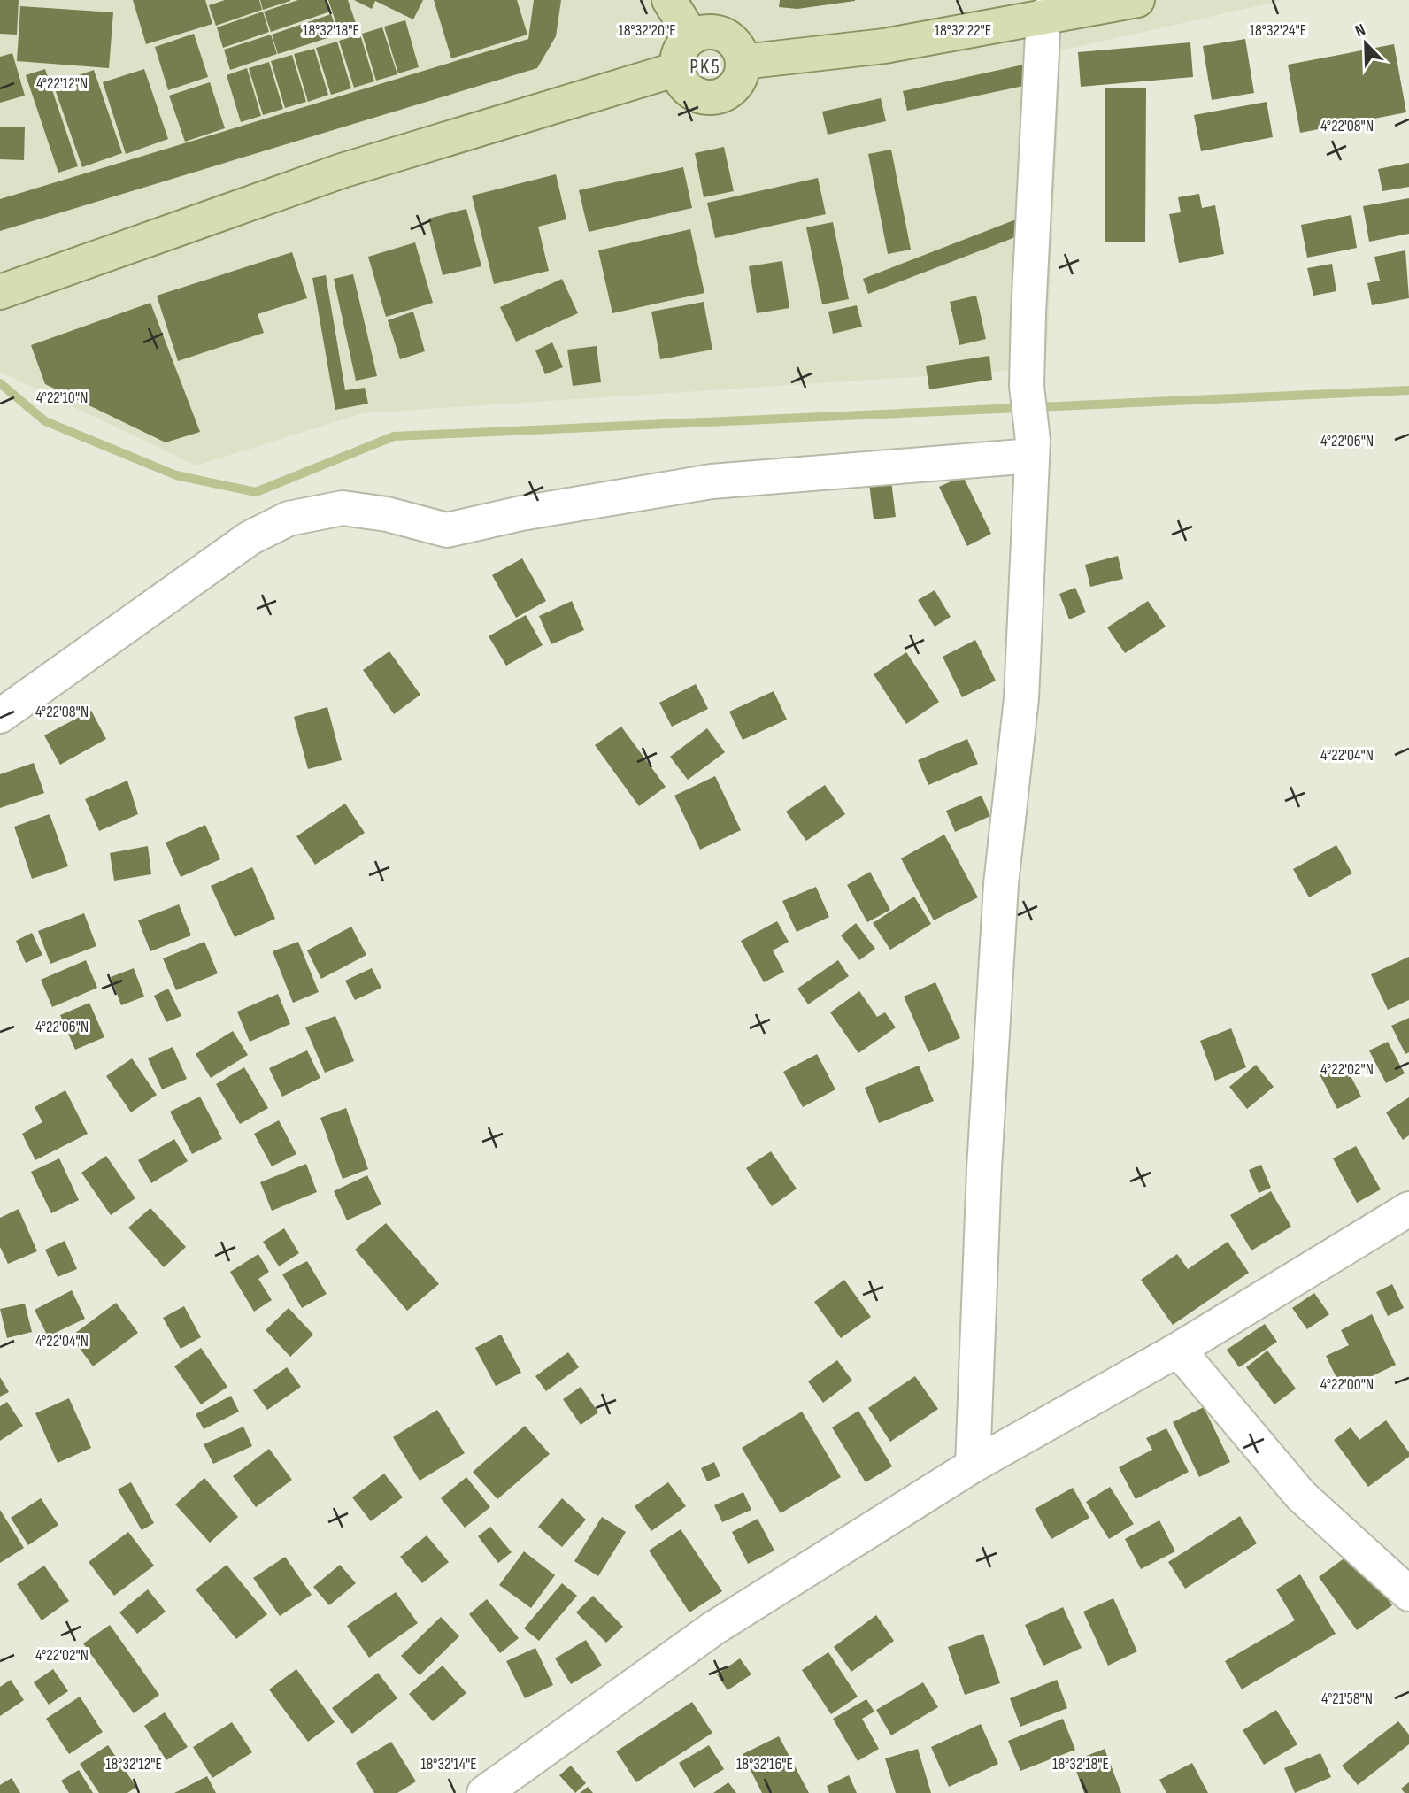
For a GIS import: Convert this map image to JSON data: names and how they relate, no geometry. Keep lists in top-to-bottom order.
{
  "districts": ["PK5"],
  "north": "top left",
  "coordinates": [
    "18°32'18\"E",
    "18°32'20\"E",
    "18°32'22\"E",
    "18°32'24\"E",
    "4°22'12\"N",
    "4°22'08\"N",
    "4°22'10\"N",
    "4°22'06\"N",
    "4°22'04\"N",
    "4°22'02\"N",
    "4°22'00\"N",
    "4°21'58\"N",
    "18°32'12\"E",
    "18°32'14\"E",
    "18°32'16\"E"
  ]
}
